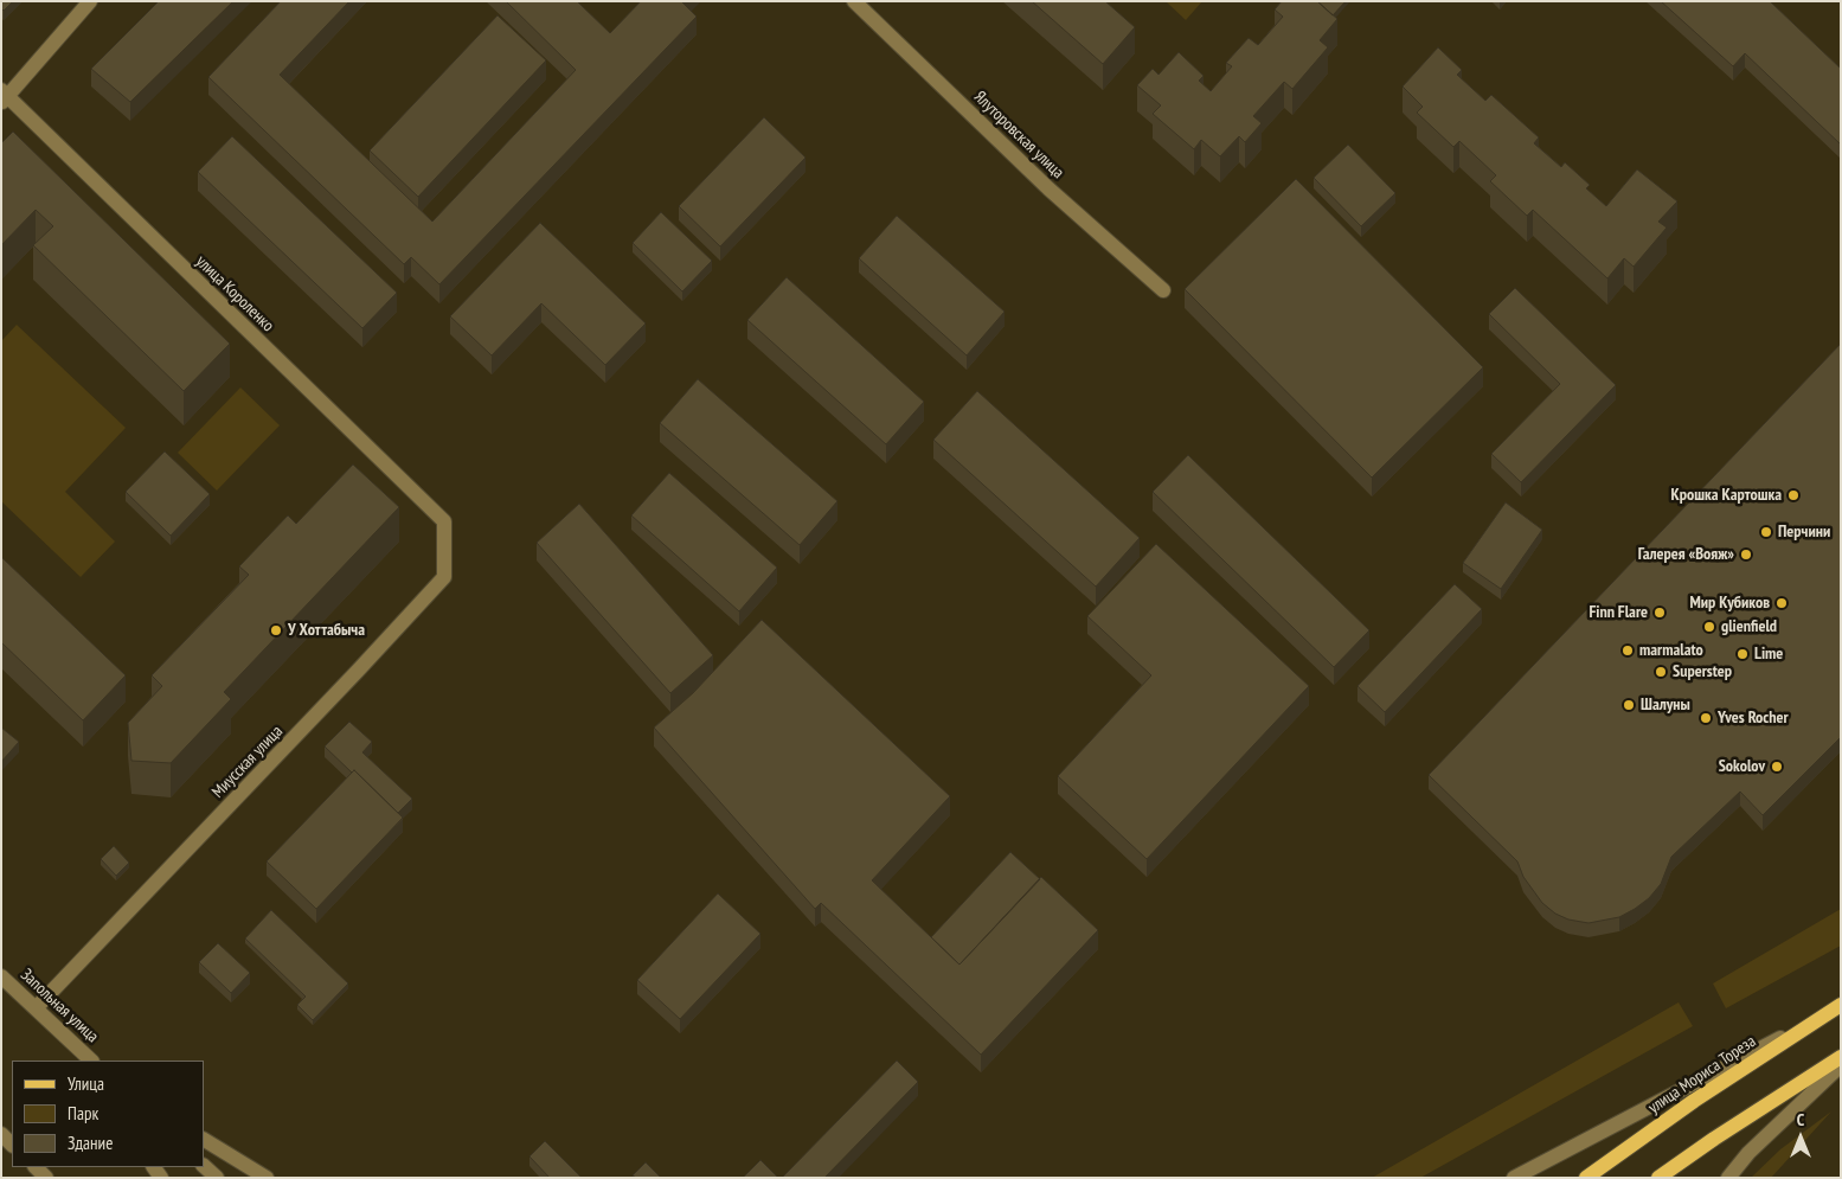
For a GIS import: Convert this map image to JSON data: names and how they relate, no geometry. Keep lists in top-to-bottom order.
{
  "streets": {
    "main road": ["улица Мориса Тореза"],
    "street": [
      "Ялуторовская улица",
      "улица Короленко",
      "Миусская улица",
      "Запольная улица"
    ]
  },
  "crossings": [
    ["улица Короленко", "Миусская улица"],
    ["Миусская улица", "Запольная улица"]
  ],
  "places": [
    "Крошка Картошка",
    "Перчини",
    "Галерея «Вояж»",
    "Мир Кубиков",
    "Finn Flare",
    "glienfield",
    "У Хоттабыча",
    "marmalato",
    "Lime",
    "Superstep",
    "Шалуны",
    "Yves Rocher",
    "Sokolov"
  ],
  "legend": ["Улица", "Парк", "Здание"],
  "north": "top"
}
